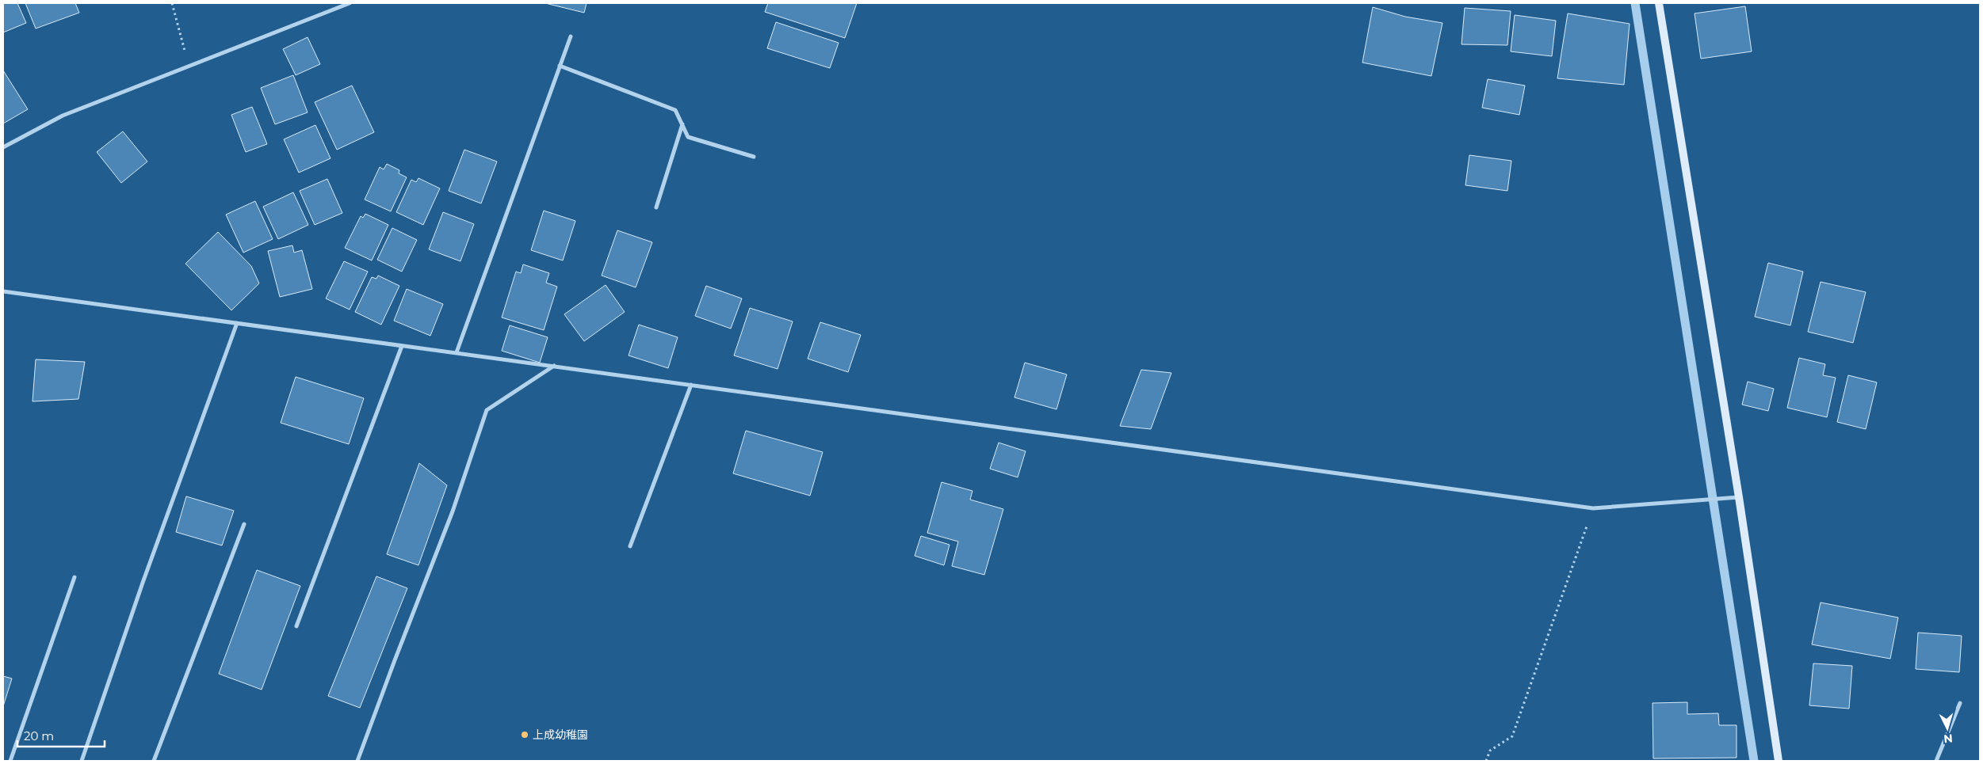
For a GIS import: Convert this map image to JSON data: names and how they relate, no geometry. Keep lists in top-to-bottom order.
{
  "places": ["上成幼稚園"],
  "scale_bar": "20 m",
  "north": "bottom"
}
